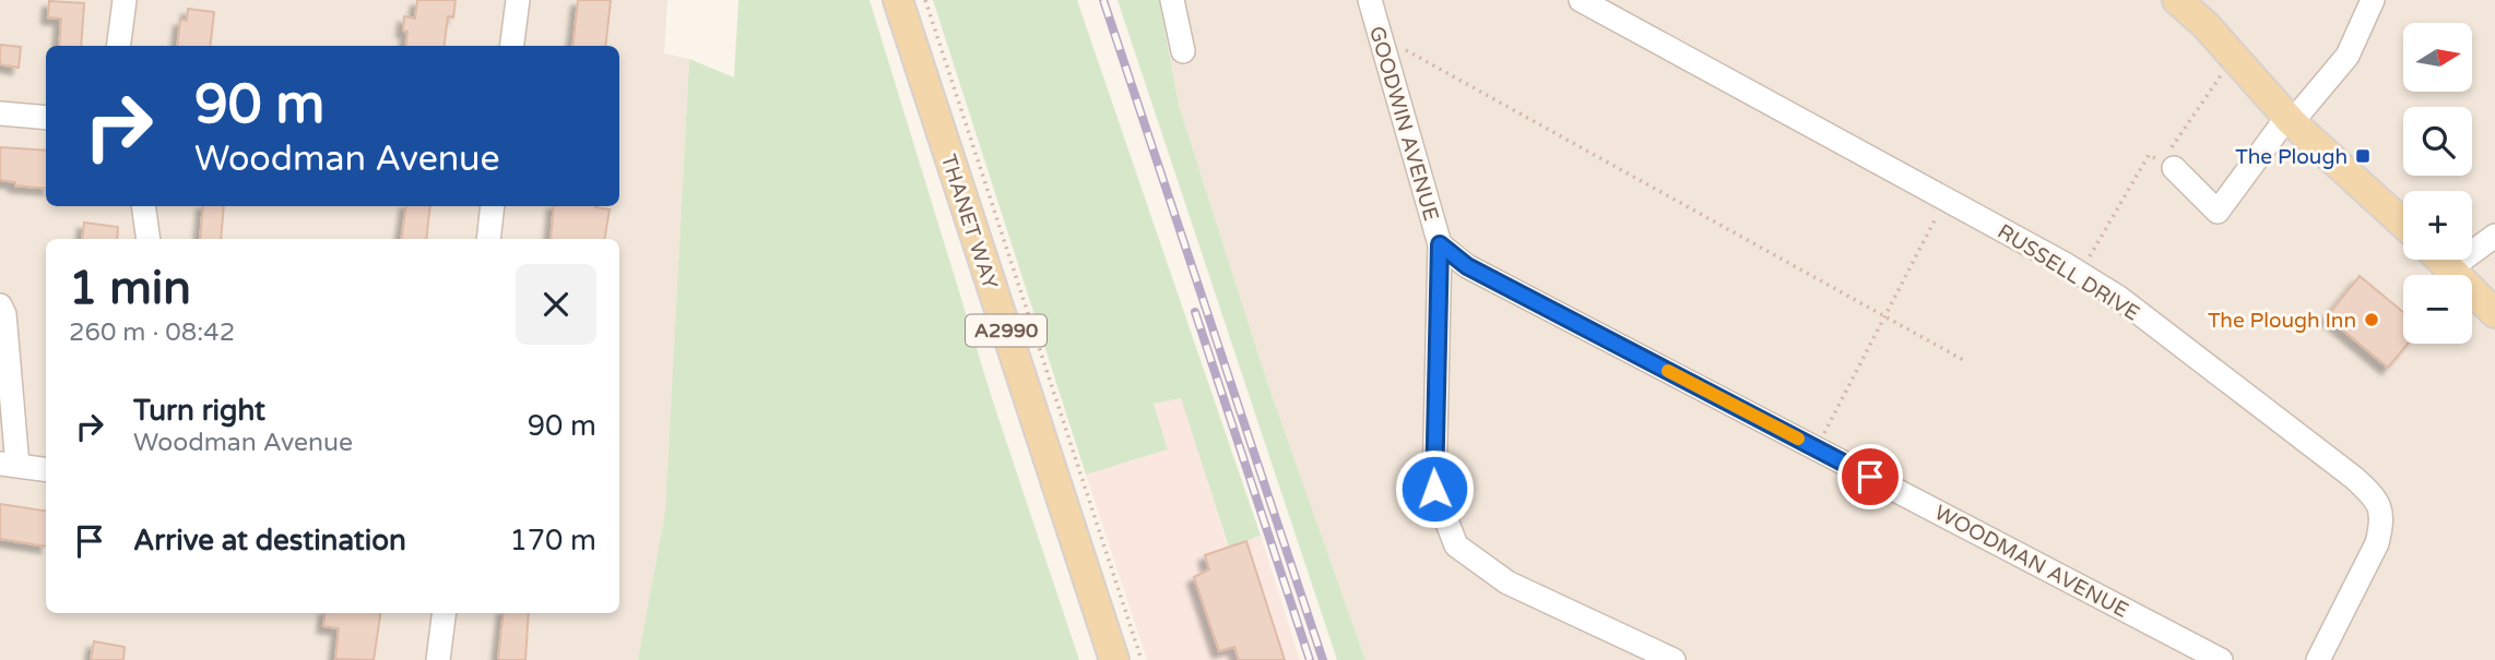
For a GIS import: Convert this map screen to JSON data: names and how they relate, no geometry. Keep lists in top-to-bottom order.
{
  "streets": {
    "main road": ["THANET WAY", "A2990"],
    "street": ["GOODWIN AVENUE", "RUSSELL DRIVE", "WOODMAN AVENUE"]
  },
  "crossings": [
    ["GOODWIN AVENUE", "WOODMAN AVENUE"]
  ],
  "places": {
    "transit": ["The Plough"],
    "other": ["The Plough Inn"]
  },
  "north": "right",
  "page": {
    "map_buttons": ["+", "−"],
    "turn": ["90 m", "Woodman Avenue"],
    "heading": ["1 min", "260 m · 08:42"],
    "list": [
      {
        "name": "Turn right",
        "note": "Woodman Avenue",
        "value": "90 m"
      },
      {
        "name": "Arrive at destination",
        "value": "170 m"
      }
    ]
  }
}
